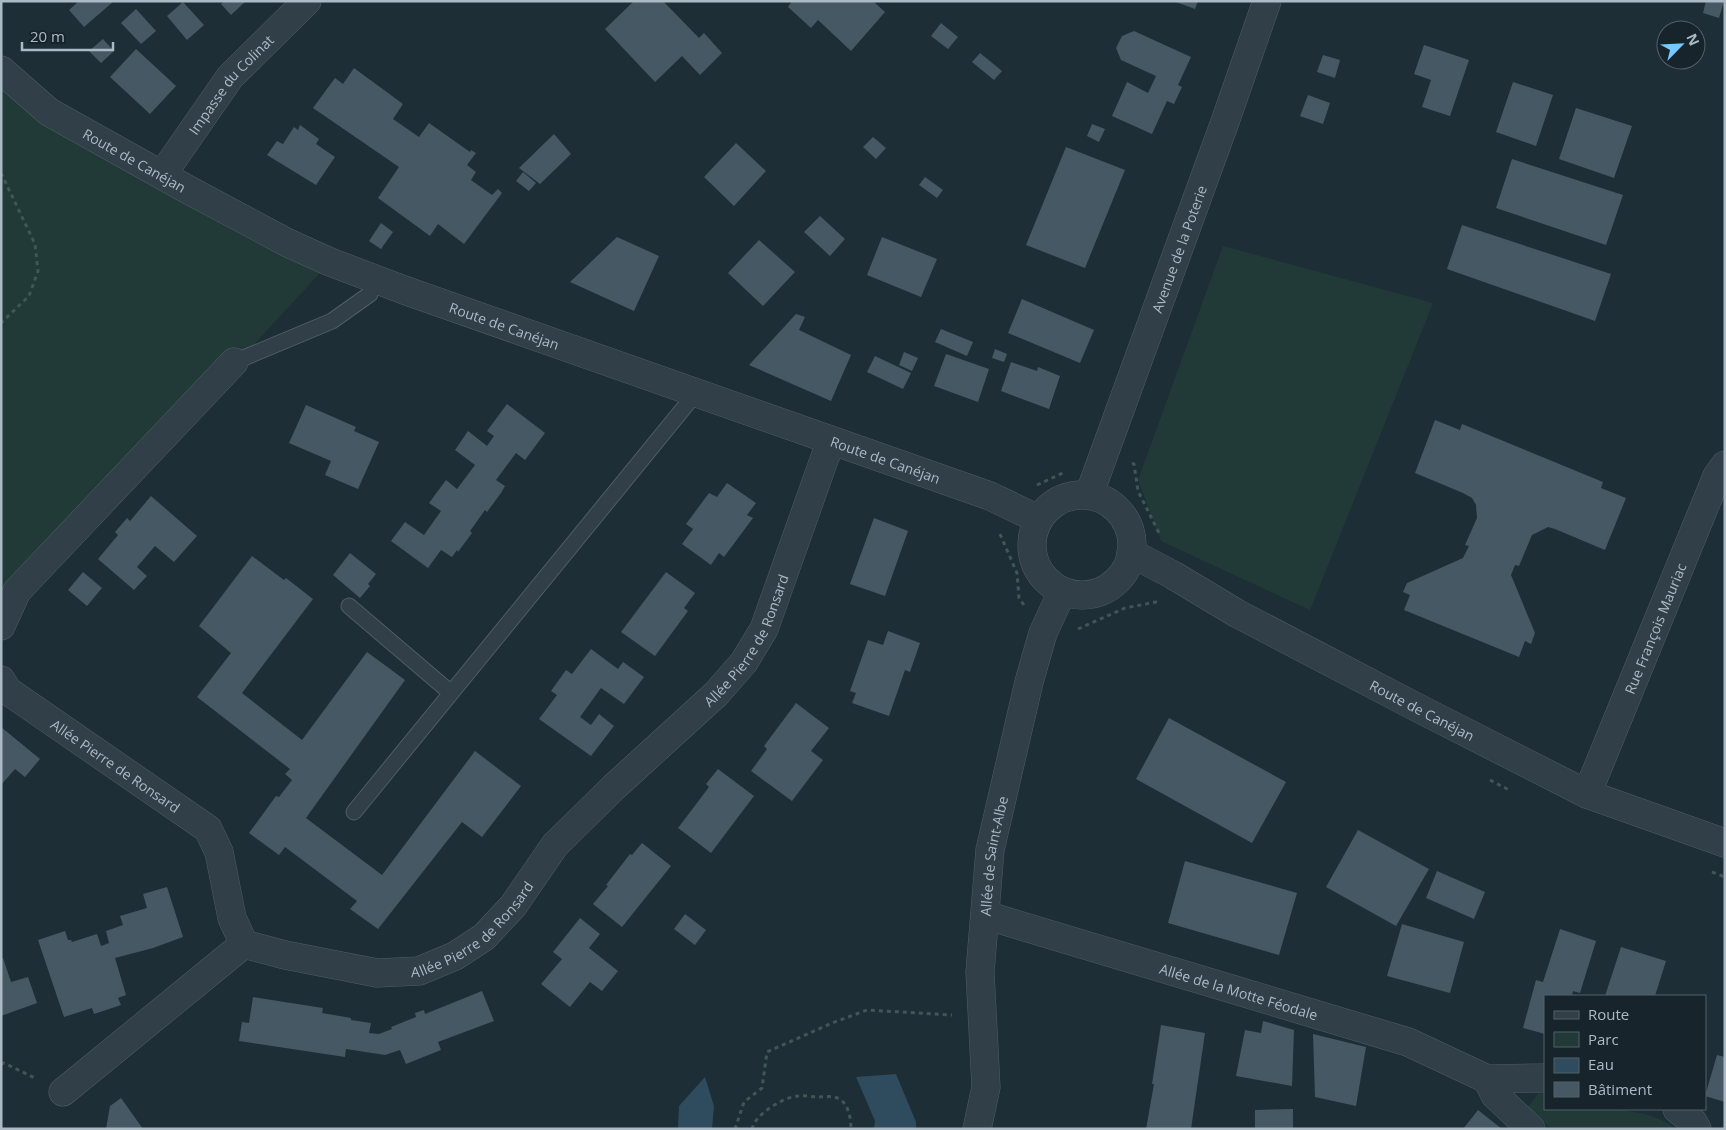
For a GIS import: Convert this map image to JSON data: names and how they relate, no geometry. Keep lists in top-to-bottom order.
{
  "streets": {
    "street": [
      "Impasse du Colinat",
      "Route de Canéjan",
      "Avenue de la Poterie",
      "Rue François Mauriac",
      "Allée Pierre de Ronsard",
      "Allée de Saint-Albe",
      "Allée de la Motte Féodale"
    ]
  },
  "crossings": [
    ["Impasse du Colinat", "Route de Canéjan"],
    ["Route de Canéjan", "Avenue de la Poterie"],
    ["Route de Canéjan", "Rue François Mauriac"],
    ["Route de Canéjan", "Allée Pierre de Ronsard"],
    ["Route de Canéjan", "Allée de Saint-Albe"],
    ["Avenue de la Poterie", "Allée de Saint-Albe"],
    ["Allée de Saint-Albe", "Allée de la Motte Féodale"]
  ],
  "legend": [
    "Route",
    "Parc",
    "Eau",
    "Bâtiment"
  ],
  "scale_bar": "20 m",
  "north": "top right"
}
